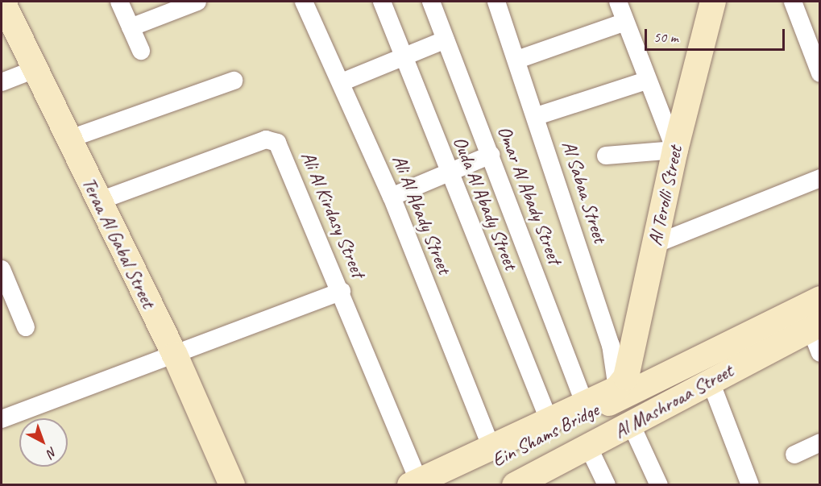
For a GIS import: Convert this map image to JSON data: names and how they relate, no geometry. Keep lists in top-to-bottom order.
{
  "streets": {
    "street": [
      "Al Sabaa Street",
      "Omar Al Abady Street",
      "Al Terolli Street",
      "Ouda Al Abady Street",
      "Ali Al Kirdasy Street",
      "Ali Al Abady Street",
      "Teraa Al Gabal Street",
      "Al Mashroaa Street",
      "Ein Shams Bridge"
    ]
  },
  "crossings": [
    ["Al Sabaa Street", "Al Terolli Street"],
    ["Al Sabaa Street", "Al Mashroaa Street"],
    ["Al Sabaa Street", "Ein Shams Bridge"],
    ["Omar Al Abady Street", "Al Mashroaa Street"],
    ["Al Terolli Street", "Al Mashroaa Street"],
    ["Al Terolli Street", "Ein Shams Bridge"],
    ["Ouda Al Abady Street", "Al Mashroaa Street"],
    ["Ali Al Kirdasy Street", "Teraa Al Gabal Street"],
    ["Ali Al Kirdasy Street", "Al Mashroaa Street"],
    ["Ali Al Abady Street", "Al Mashroaa Street"],
    ["Ali Al Abady Street", "Ein Shams Bridge"],
    ["Al Mashroaa Street", "Ein Shams Bridge"]
  ],
  "scale_bar": "50 m",
  "north": "bottom right"
}
